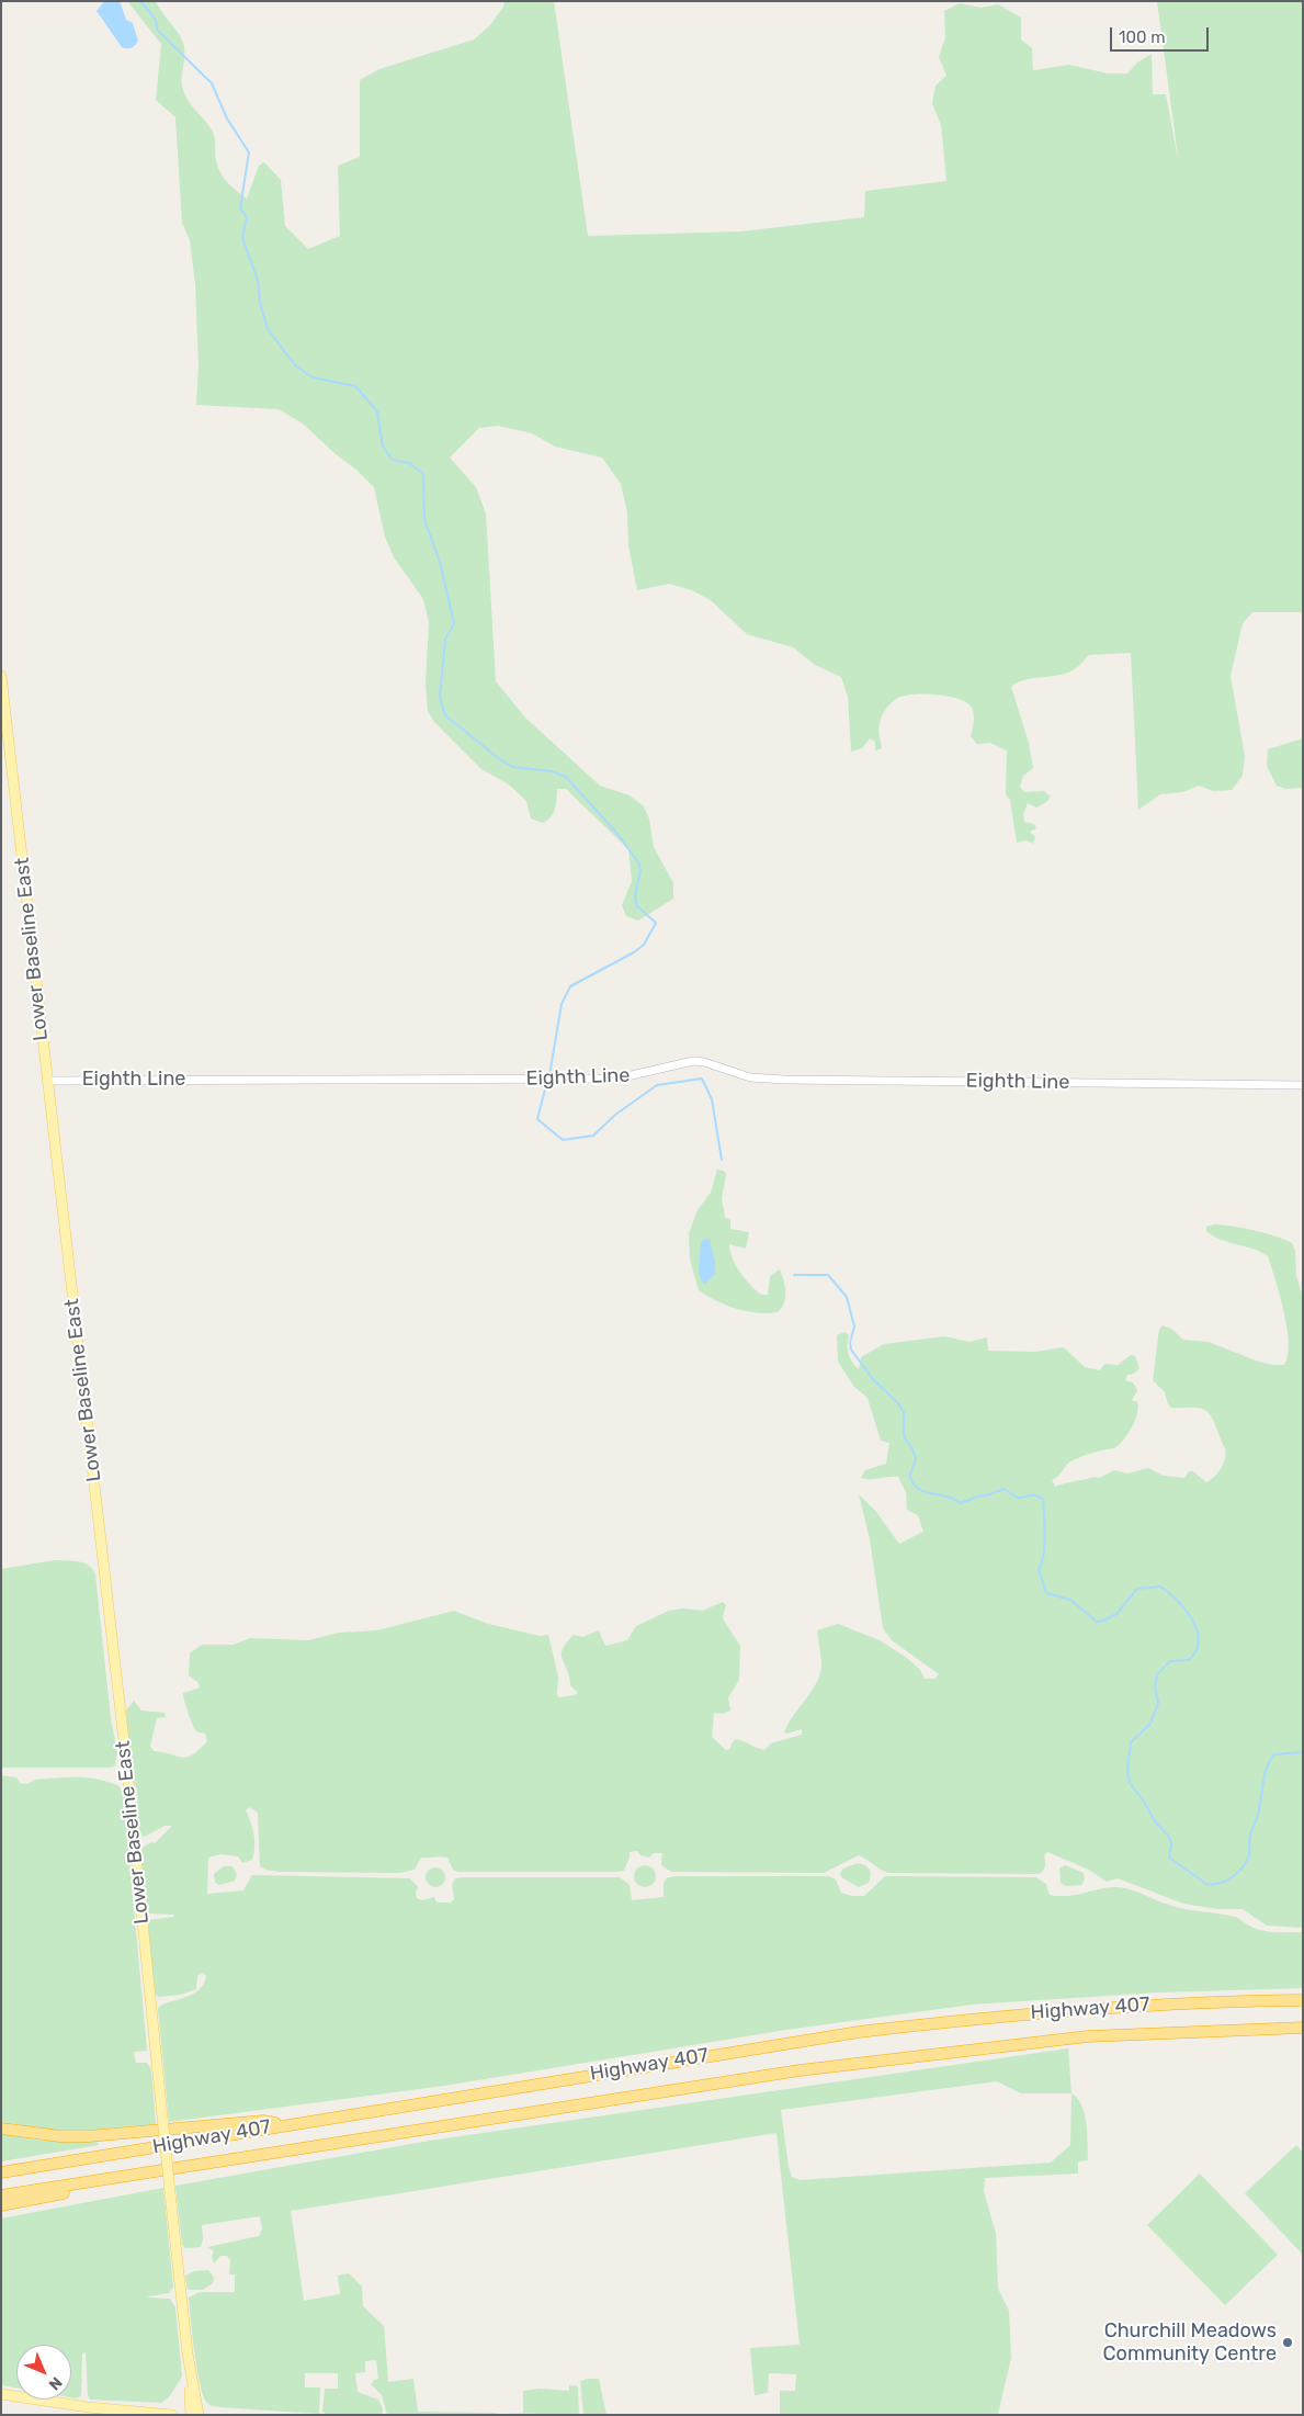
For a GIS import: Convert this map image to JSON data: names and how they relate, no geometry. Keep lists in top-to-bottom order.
{
  "streets": {
    "highway": ["Highway 407"],
    "main road": ["Lower Baseline East"],
    "street": ["Eighth Line"]
  },
  "crossings": [
    ["Lower Baseline East", "Eighth Line"]
  ],
  "places": ["Churchill Meadows Community Centre"],
  "scale_bar": "100 m",
  "north": "bottom right"
}
